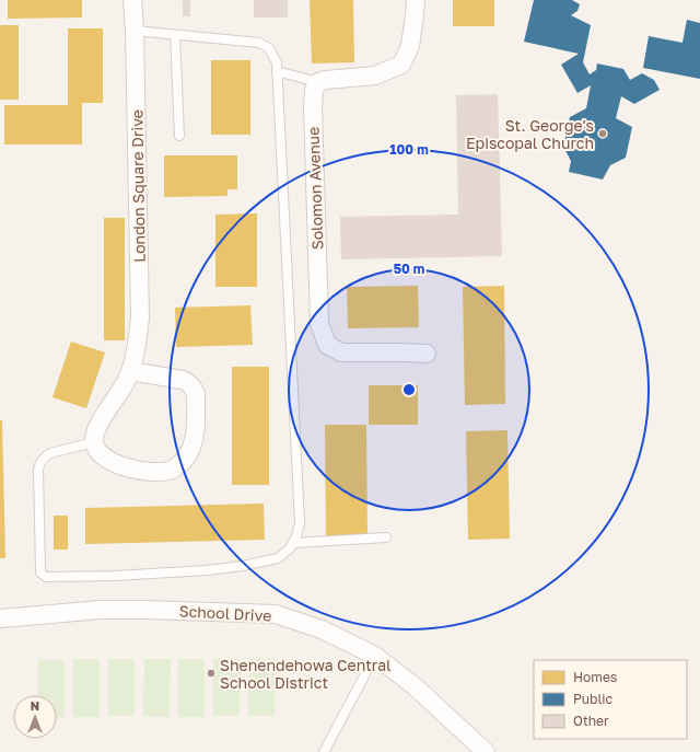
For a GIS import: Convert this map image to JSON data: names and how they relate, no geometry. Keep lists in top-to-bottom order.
{
  "streets": {
    "street": ["London Square Drive", "Solomon Avenue", "School Drive"]
  },
  "places": ["St. George's Episcopal Church", "Shenendehowa Central School District"],
  "legend": ["Homes", "Public", "Other"],
  "north": "top",
  "rings": ["100 m", "50 m"]
}
